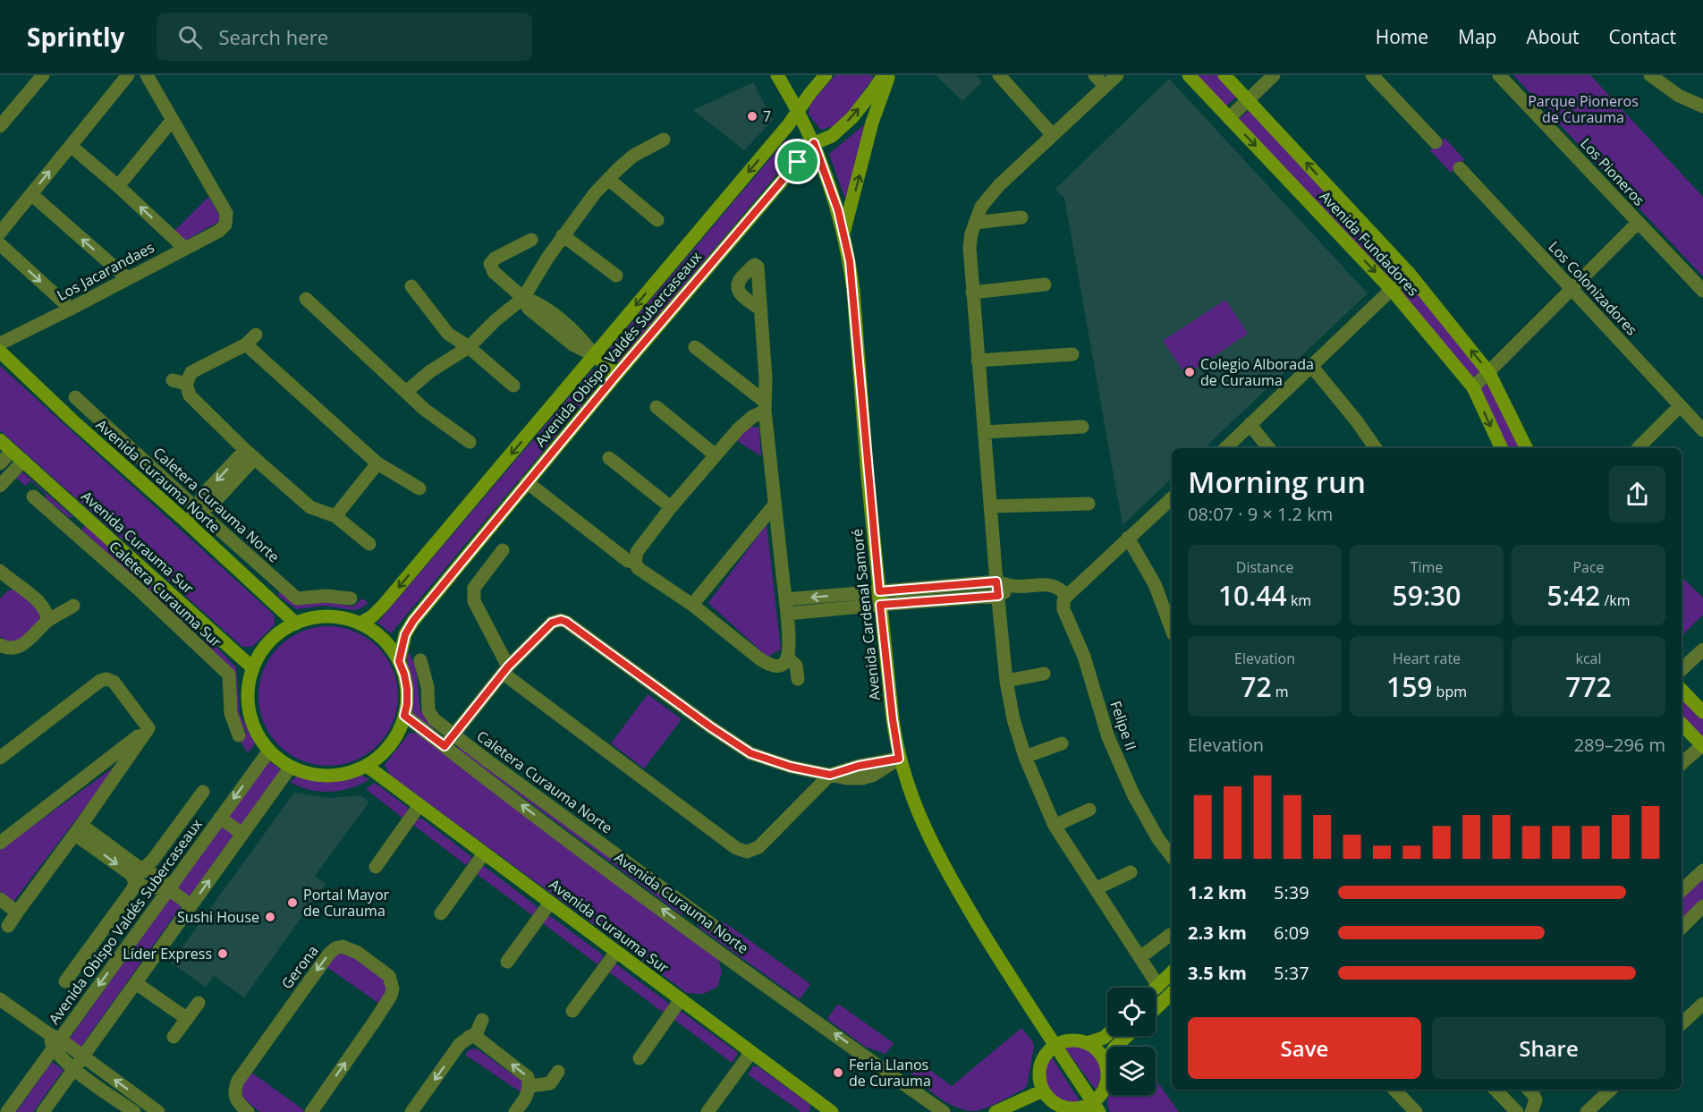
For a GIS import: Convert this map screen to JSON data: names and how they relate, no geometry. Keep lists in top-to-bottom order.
{
  "streets": {
    "street": [
      "Los Pioneros",
      "Avenida Fundadores",
      "Los Jacarandaes",
      "Los Colonizadores",
      "Avenida Obispo Valdés Subercaseaux",
      "Avenida Curauma Norte",
      "Caletera Curauma Norte",
      "Avenida Curauma Sur",
      "Caletera Curauma Sur",
      "Avenida Cardenal Samoré",
      "Felipe II",
      "Gerona"
    ]
  },
  "crossings": [
    ["Avenida Obispo Valdés Subercaseaux", "Avenida Curauma Norte"],
    ["Avenida Obispo Valdés Subercaseaux", "Avenida Curauma Sur"],
    ["Avenida Obispo Valdés Subercaseaux", "Avenida Cardenal Samoré"],
    ["Avenida Curauma Norte", "Caletera Curauma Norte"],
    ["Avenida Curauma Norte", "Avenida Curauma Sur"]
  ],
  "one_way": ["Avenida Curauma Norte"],
  "parks": ["Parque Pioneros de Curauma"],
  "places": [
    "7",
    "Colegio Alborada de Curauma",
    "Portal Mayor de Curauma",
    "Sushi House",
    "Líder Express",
    "Feria Llanos de Curauma"
  ],
  "page": {
    "header": "Sprintly",
    "search": "Search here",
    "nav": [
      "Home",
      "Map",
      "About",
      "Contact"
    ],
    "heading": ["Morning run", "08:07 · 9 × 1.2 km"],
    "stats": [
      ["Distance", "10.44 km"],
      ["Time", "59:30"],
      ["Pace", "5:42 /km"],
      ["Elevation", "72 m"],
      ["Heart rate", "159 bpm"],
      ["kcal", "772"]
    ],
    "chart": ["Elevation", "289–296 m"],
    "list": [
      {
        "name": "1.2 km",
        "note": "5:39"
      },
      {
        "name": "2.3 km",
        "note": "6:09"
      },
      {
        "name": "3.5 km",
        "note": "5:37"
      }
    ],
    "buttons": ["Save", "Share"]
  }
}
